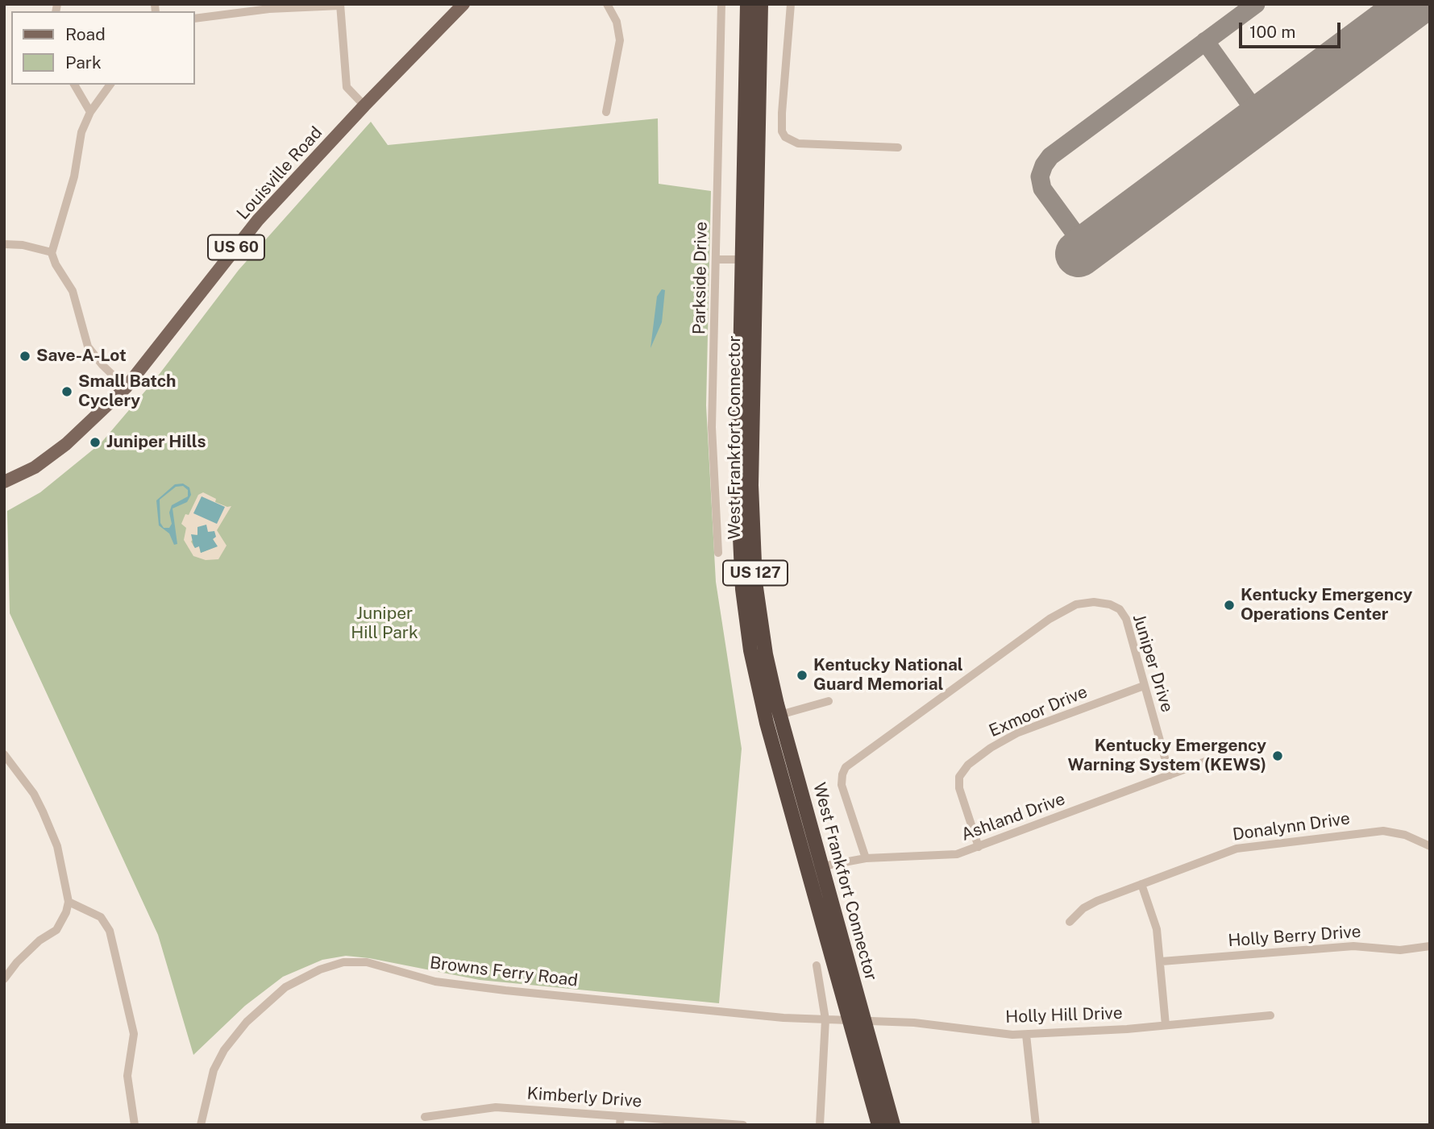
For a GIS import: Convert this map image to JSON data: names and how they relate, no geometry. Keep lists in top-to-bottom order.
{
  "streets": {
    "highway": ["West Frankfort Connector", "US 127"],
    "main road": ["Louisville Road", "US 60"],
    "street": [
      "Parkside Drive",
      "Juniper Drive",
      "Exmoor Drive",
      "Ashland Drive",
      "Donalynn Drive",
      "Holly Berry Drive",
      "Browns Ferry Road",
      "Holly Hill Drive",
      "Kimberly Drive"
    ]
  },
  "crossings": [
    ["West Frankfort Connector", "Ashland Drive"],
    ["West Frankfort Connector", "Holly Hill Drive"],
    ["Juniper Drive", "Exmoor Drive"],
    ["Juniper Drive", "Ashland Drive"],
    ["Exmoor Drive", "Ashland Drive"],
    ["Browns Ferry Road", "Holly Hill Drive"]
  ],
  "parks": ["Juniper Hill Park"],
  "places": [
    "Save-A-Lot",
    "Small Batch Cyclery",
    "Juniper Hills",
    "Kentucky Emergency Operations Center",
    "Kentucky National Guard Memorial",
    "Kentucky Emergency Warning System (KEWS)"
  ],
  "legend": ["Road", "Park"],
  "scale_bar": "100 m"
}
